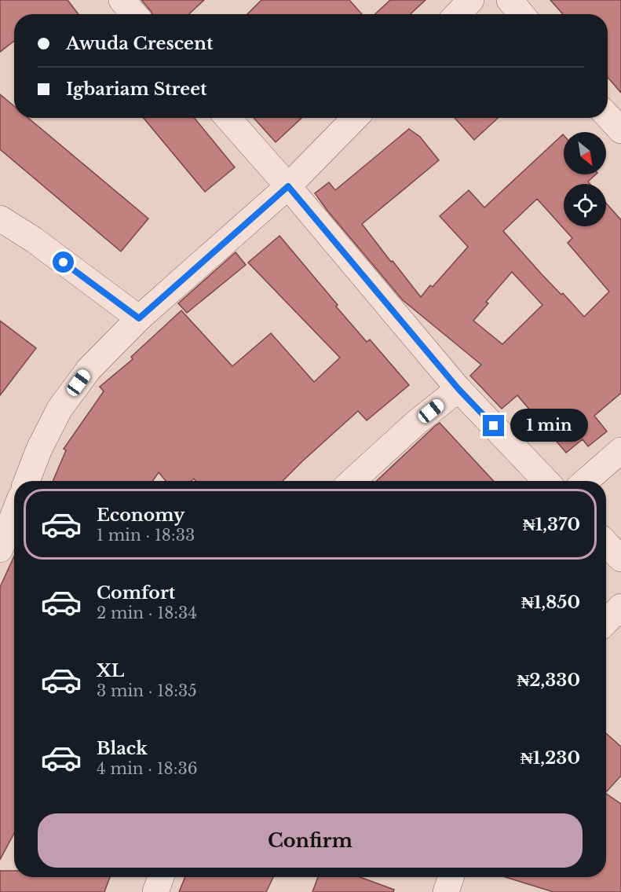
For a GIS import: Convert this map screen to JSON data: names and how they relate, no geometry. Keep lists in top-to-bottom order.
{
  "north": "bottom right",
  "page": {
    "banner": ["Awuda Crescent", "Igbariam Street"],
    "bubble": "1 min",
    "list": [
      {
        "name": "Economy",
        "note": "1 min · 18:33",
        "value": "₦1,370"
      },
      {
        "name": "Comfort",
        "note": "2 min · 18:34",
        "value": "₦1,850"
      },
      {
        "name": "XL",
        "note": "3 min · 18:35",
        "value": "₦2,330"
      },
      {
        "name": "Black",
        "note": "4 min · 18:36",
        "value": "₦1,230"
      }
    ],
    "buttons": "Confirm"
  }
}
